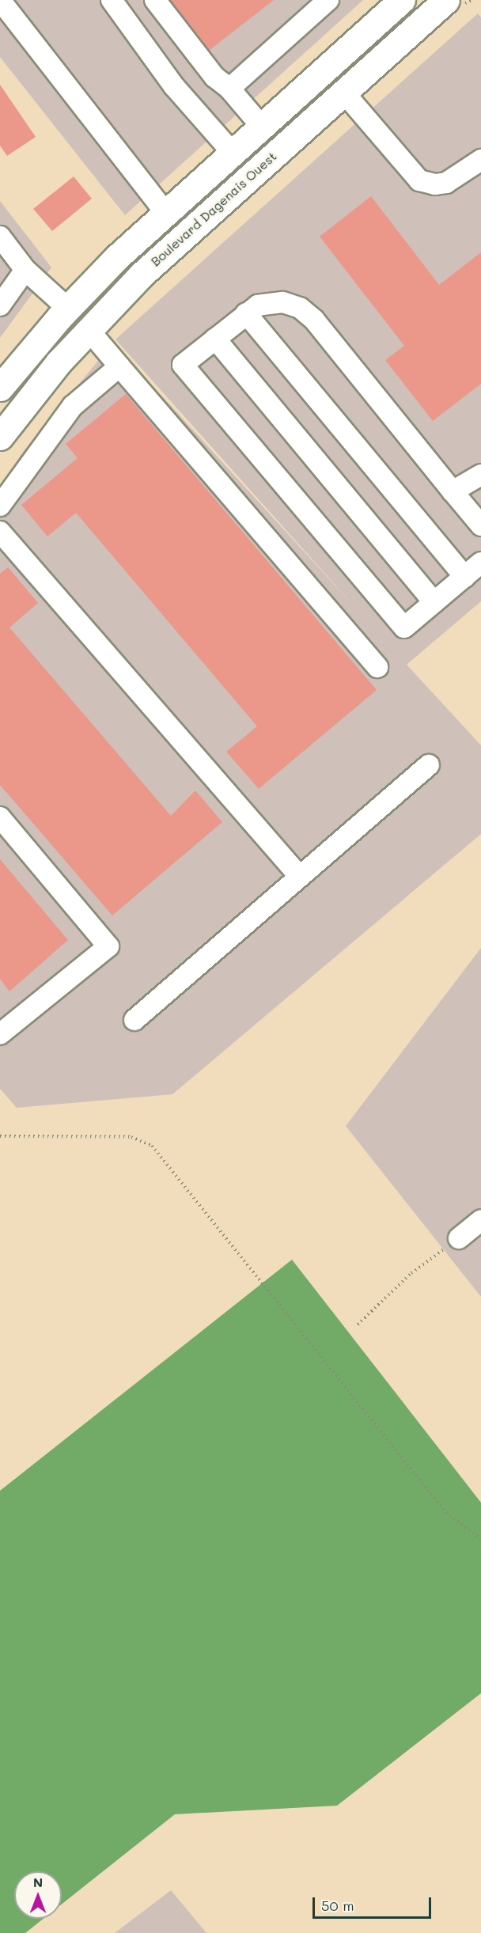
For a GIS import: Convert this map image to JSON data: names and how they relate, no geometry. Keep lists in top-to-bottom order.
{
  "streets": {
    "main road": ["Boulevard Dagenais Ouest"]
  },
  "scale_bar": "50 m",
  "north": "top"
}
